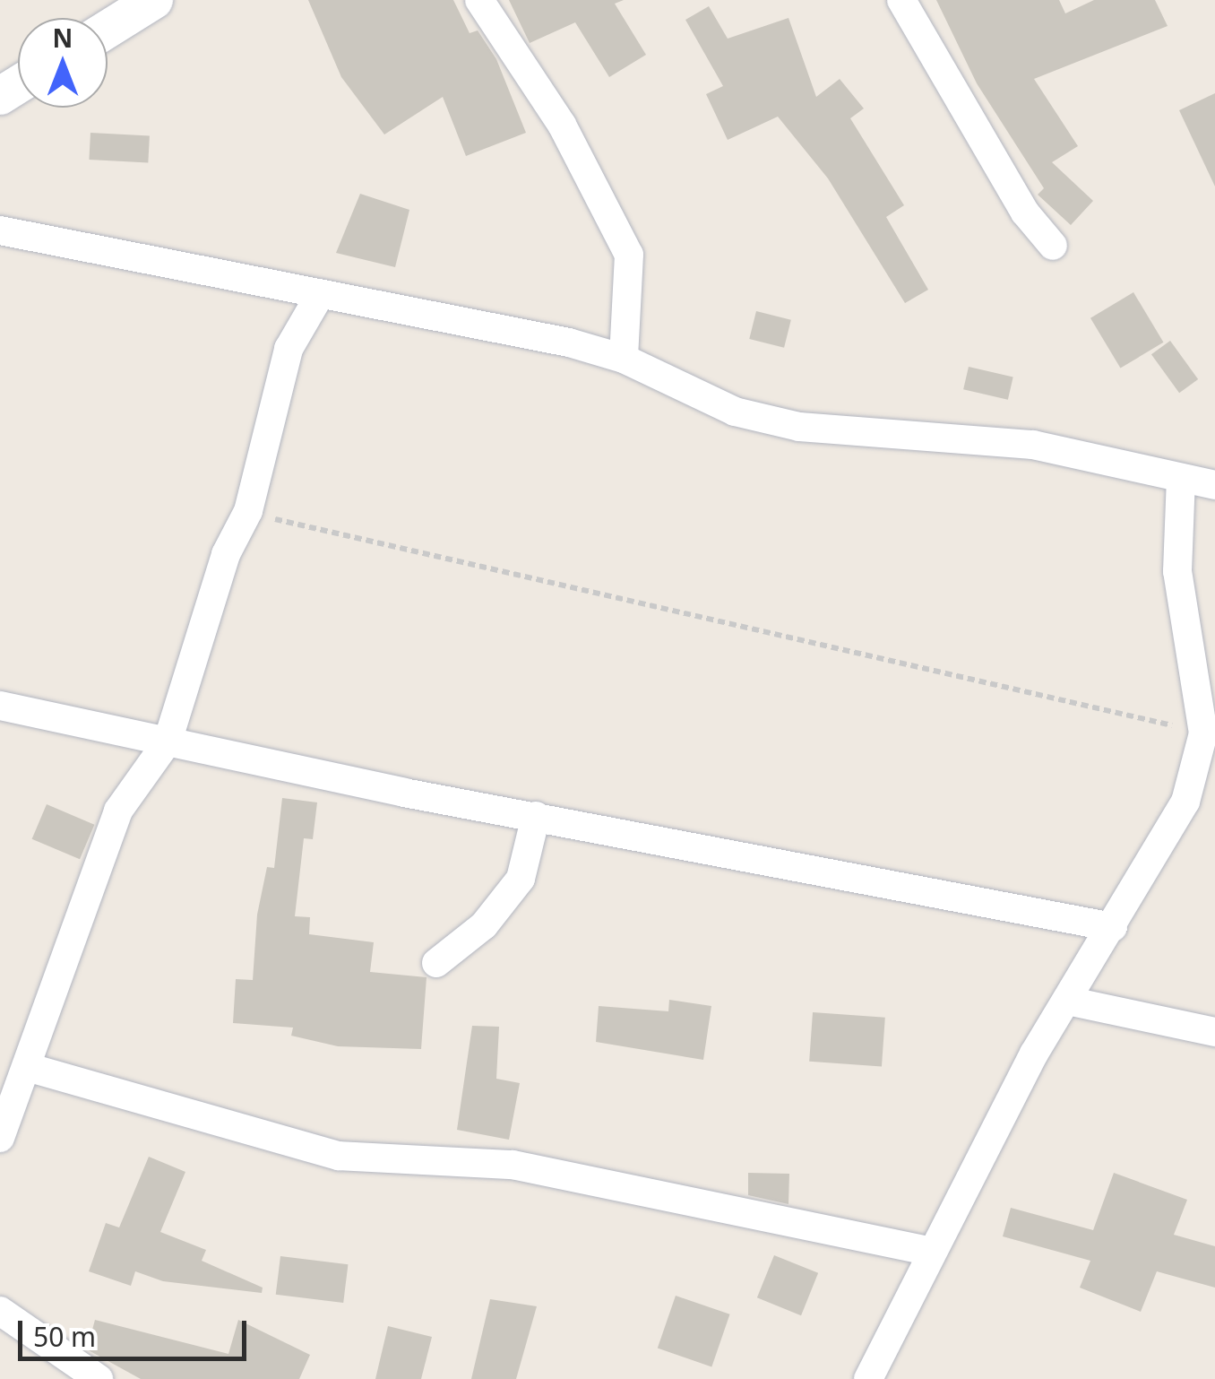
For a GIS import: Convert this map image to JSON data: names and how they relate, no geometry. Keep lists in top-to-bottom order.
{
  "scale_bar": "50 m",
  "north": "top"
}
